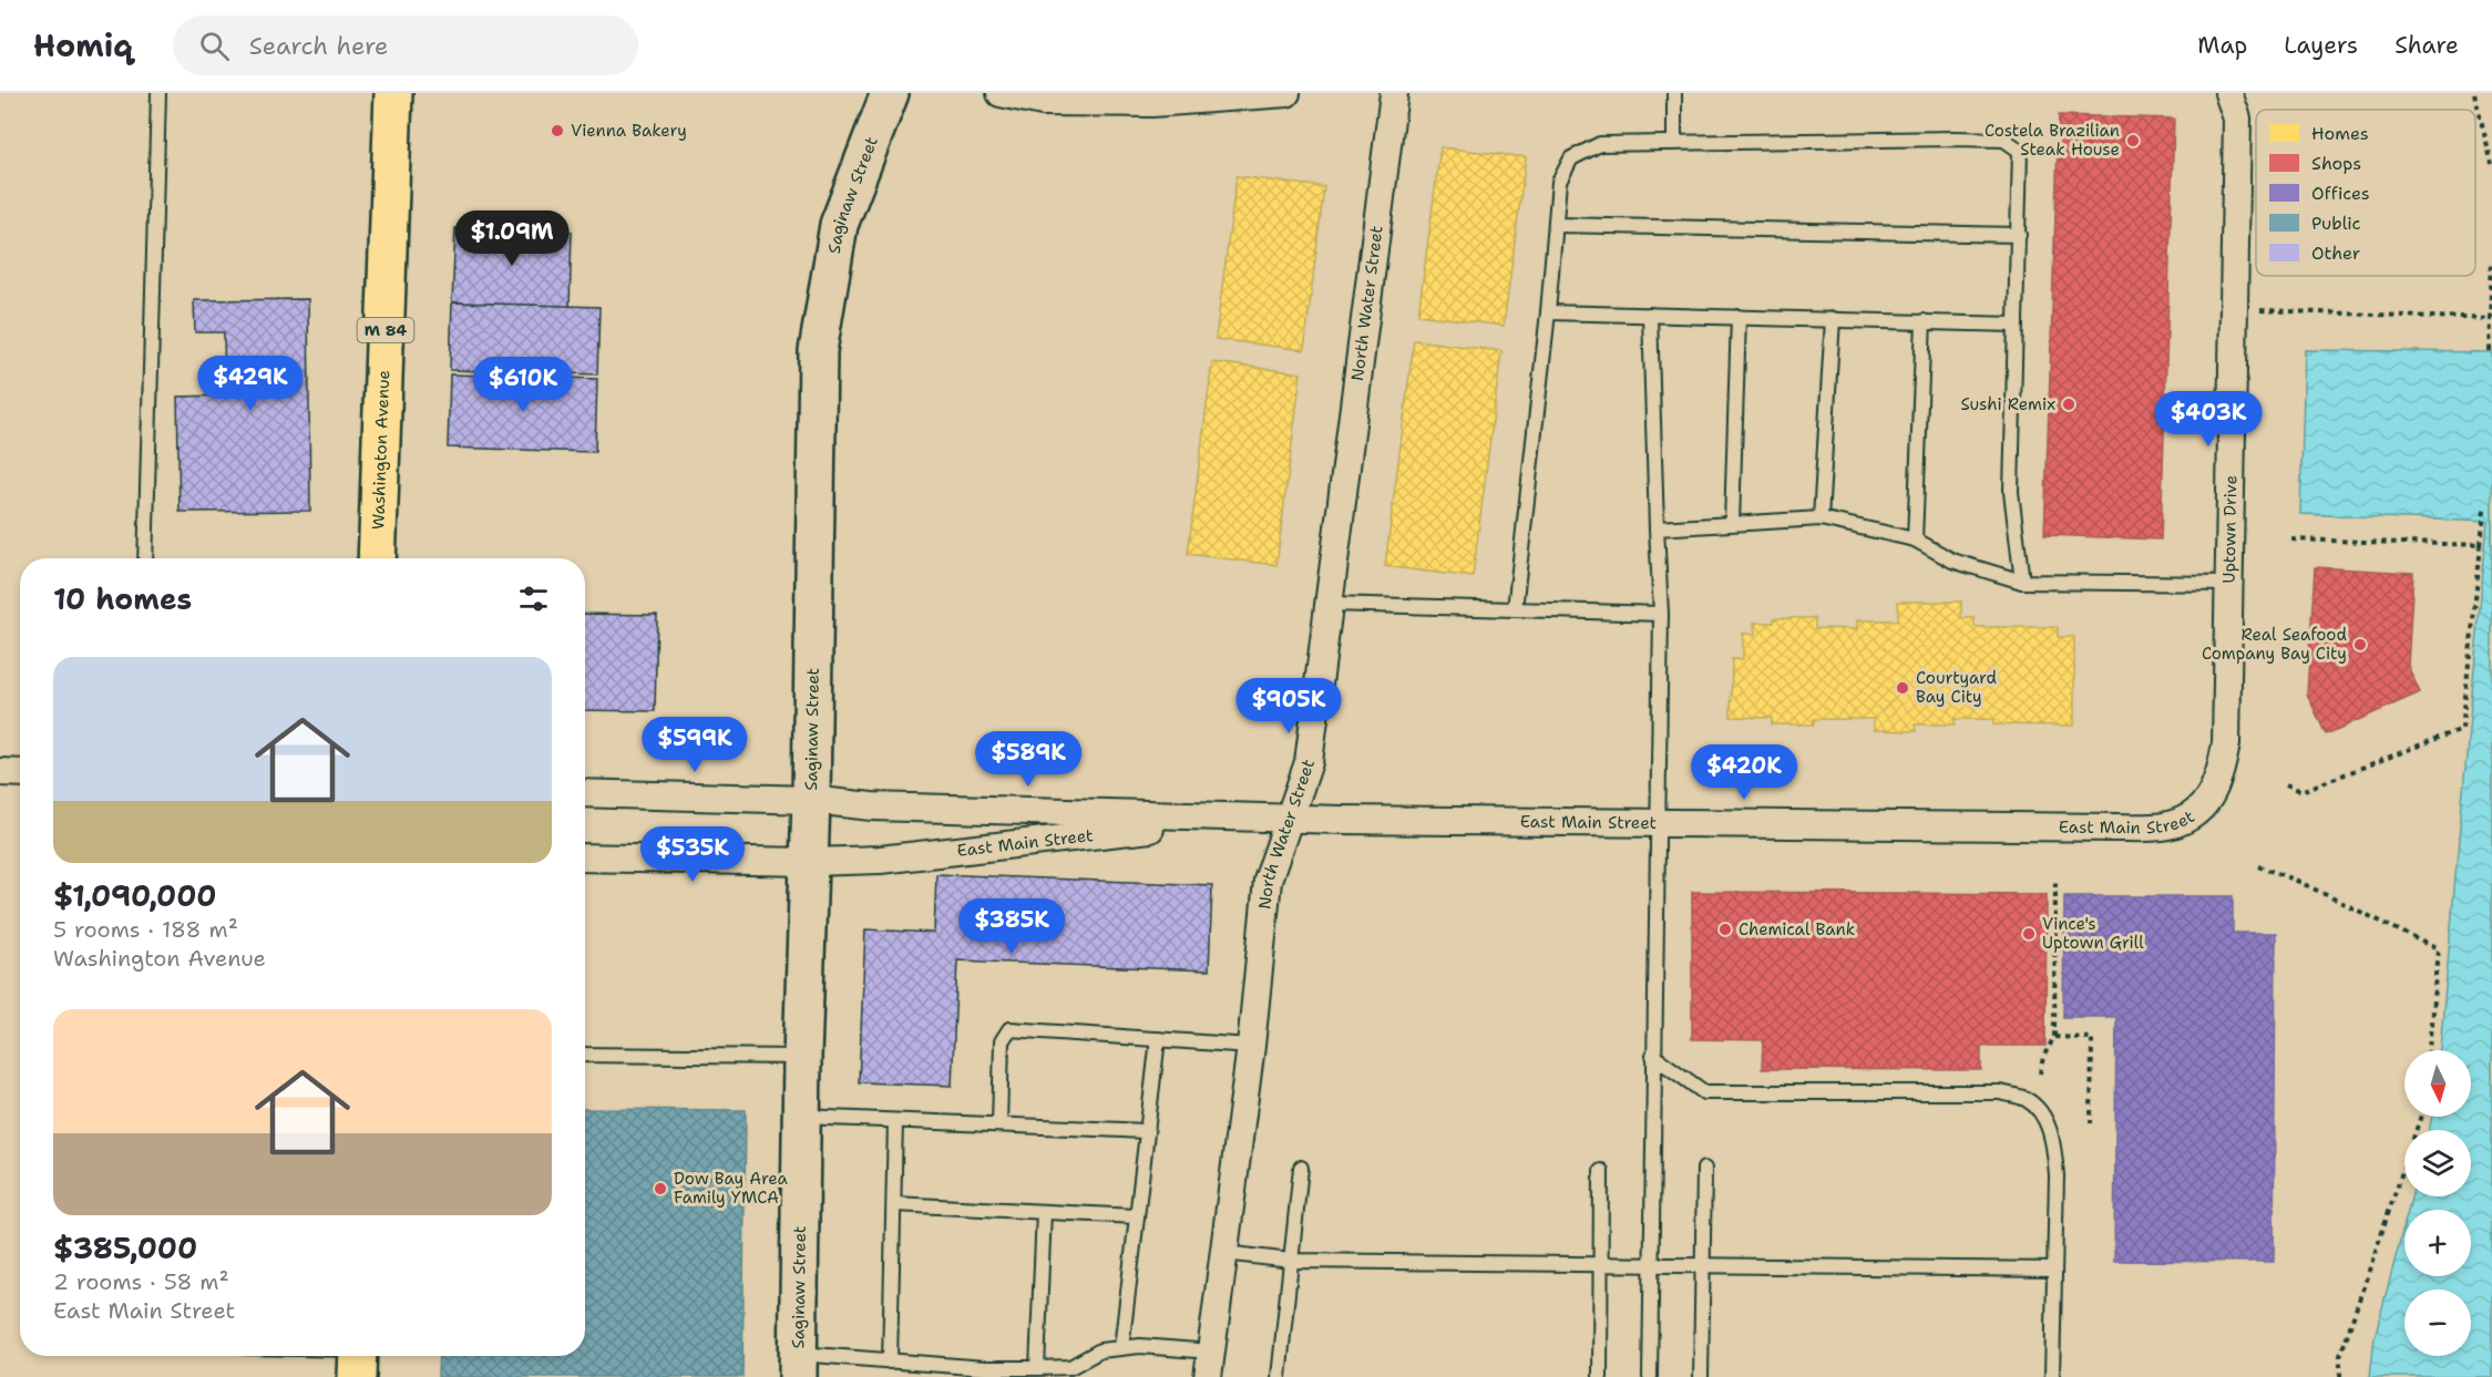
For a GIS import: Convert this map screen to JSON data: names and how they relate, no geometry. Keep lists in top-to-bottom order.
{
  "streets": {
    "main road": ["M 84", "Washington Avenue"],
    "street": [
      "Saginaw Street",
      "North Water Street",
      "Uptown Drive",
      "East Main Street"
    ]
  },
  "crossings": [
    ["Saginaw Street", "East Main Street"],
    ["North Water Street", "East Main Street"],
    ["Uptown Drive", "East Main Street"]
  ],
  "places": [
    "Vienna Bakery",
    "Costela Brazilian Steak House",
    "Sushi Remix",
    "Real Seafood Company Bay City",
    "Courtyard Bay City",
    "Chemical Bank",
    "Vince's Uptown Grill",
    "Dow Bay Area Family YMCA"
  ],
  "legend": [
    "Homes",
    "Shops",
    "Offices",
    "Public",
    "Other"
  ],
  "north": "bottom",
  "page": {
    "header": "Homiq",
    "search": "Search here",
    "nav": ["Map", "Layers", "Share"],
    "price": [
      "$1.09M",
      "$429K",
      "$610K",
      "$403K",
      "$905K",
      "$599K",
      "$589K",
      "$420K",
      "$535K",
      "$385K"
    ],
    "heading": "10 homes",
    "list": [
      {
        "name": "$1,090,000",
        "note": "5 rooms · 188 m² · Washington Avenue"
      },
      {
        "name": "$385,000",
        "note": "2 rooms · 58 m² · East Main Street"
      }
    ],
    "map_buttons": ["+", "−"]
  }
}
